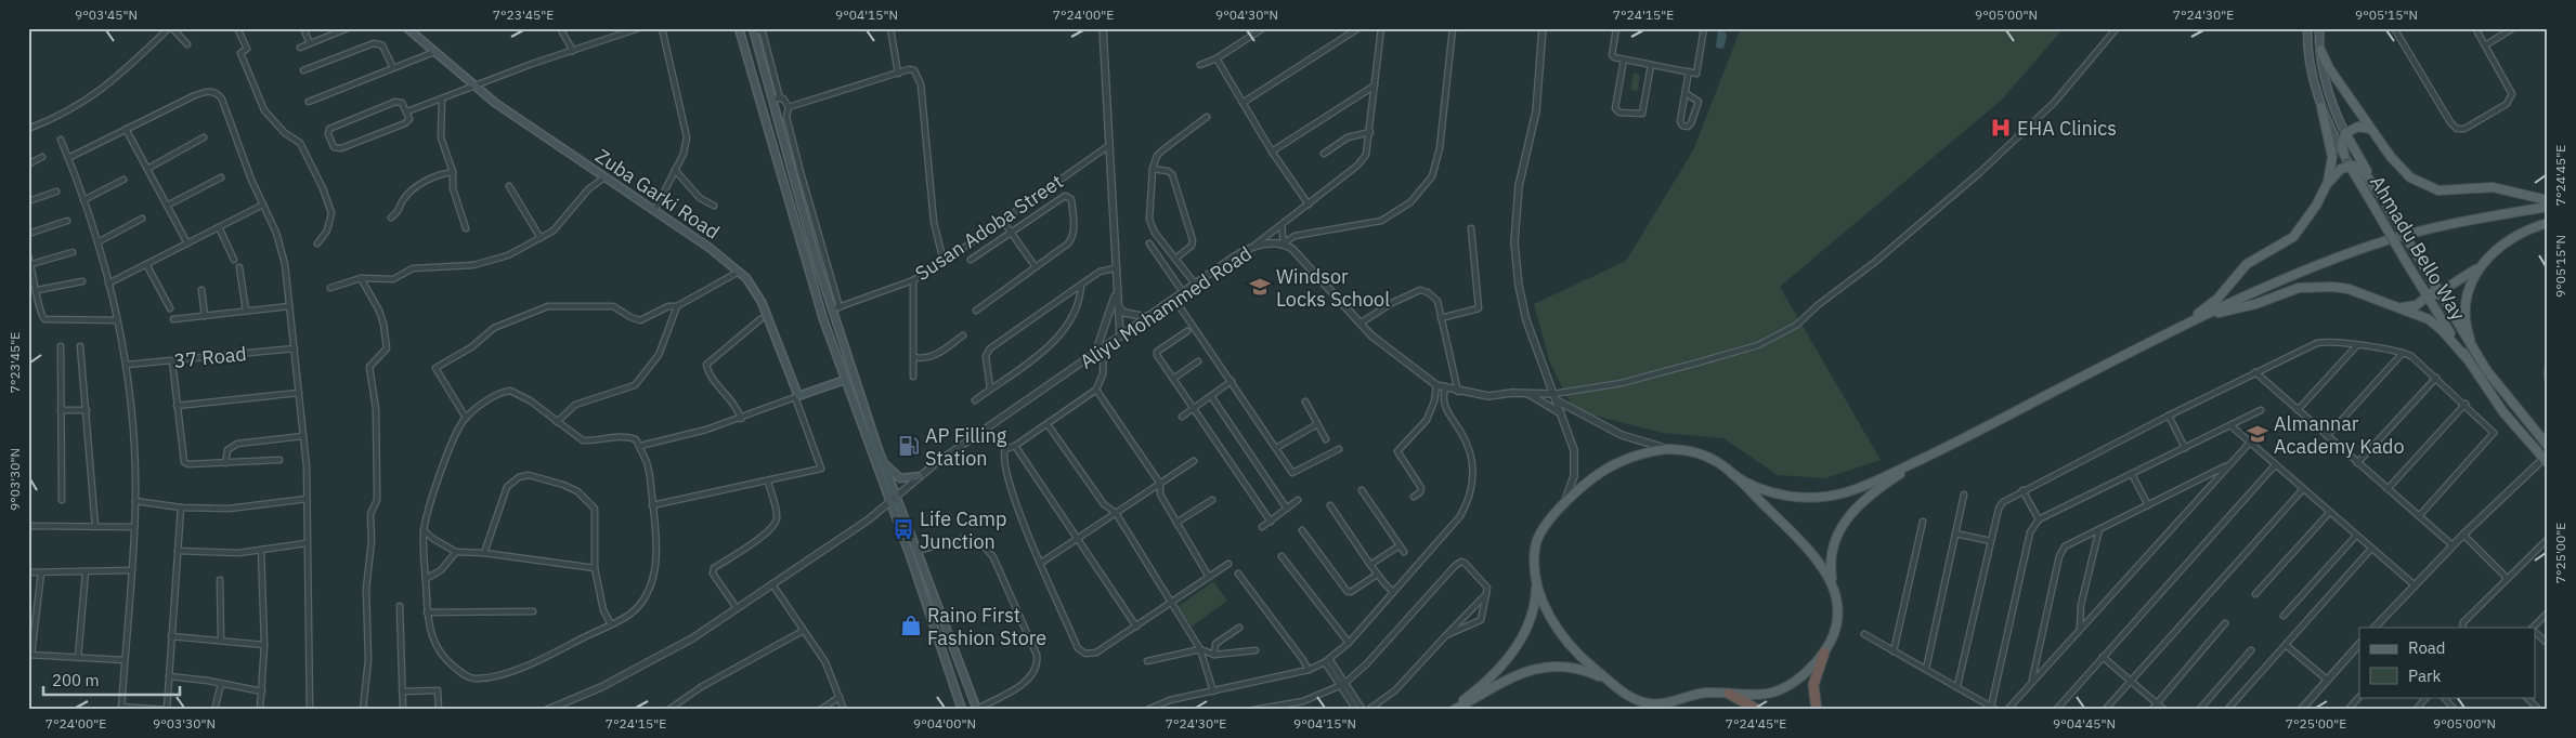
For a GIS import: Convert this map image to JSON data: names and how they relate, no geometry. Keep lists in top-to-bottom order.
{
  "streets": {
    "main road": ["Zuba Garki Road", "Ahmadu Bello Way"],
    "street": ["Susan Adoba Street", "Aliyu Mohammed Road", "37 Road"]
  },
  "places": {
    "hospital": ["EHA Clinics"],
    "school or university": ["Windsor Locks School", "Almannar Academy Kado"],
    "fuel station": ["AP Filling Station"],
    "bus stop": ["Life Camp Junction"],
    "shop": ["Raino First Fashion Store"]
  },
  "legend": ["Road", "Park"],
  "scale_bar": "200 m",
  "coordinates": [
    "9°03'45\"N",
    "7°23'45\"E",
    "9°04'15\"N",
    "7°24'00\"E",
    "9°04'30\"N",
    "7°24'15\"E",
    "9°05'00\"N",
    "7°24'30\"E",
    "9°05'15\"N",
    "7°24'45\"E",
    "9°03'30\"N",
    "7°25'00\"E",
    "9°04'00\"N",
    "9°04'45\"N"
  ]
}
